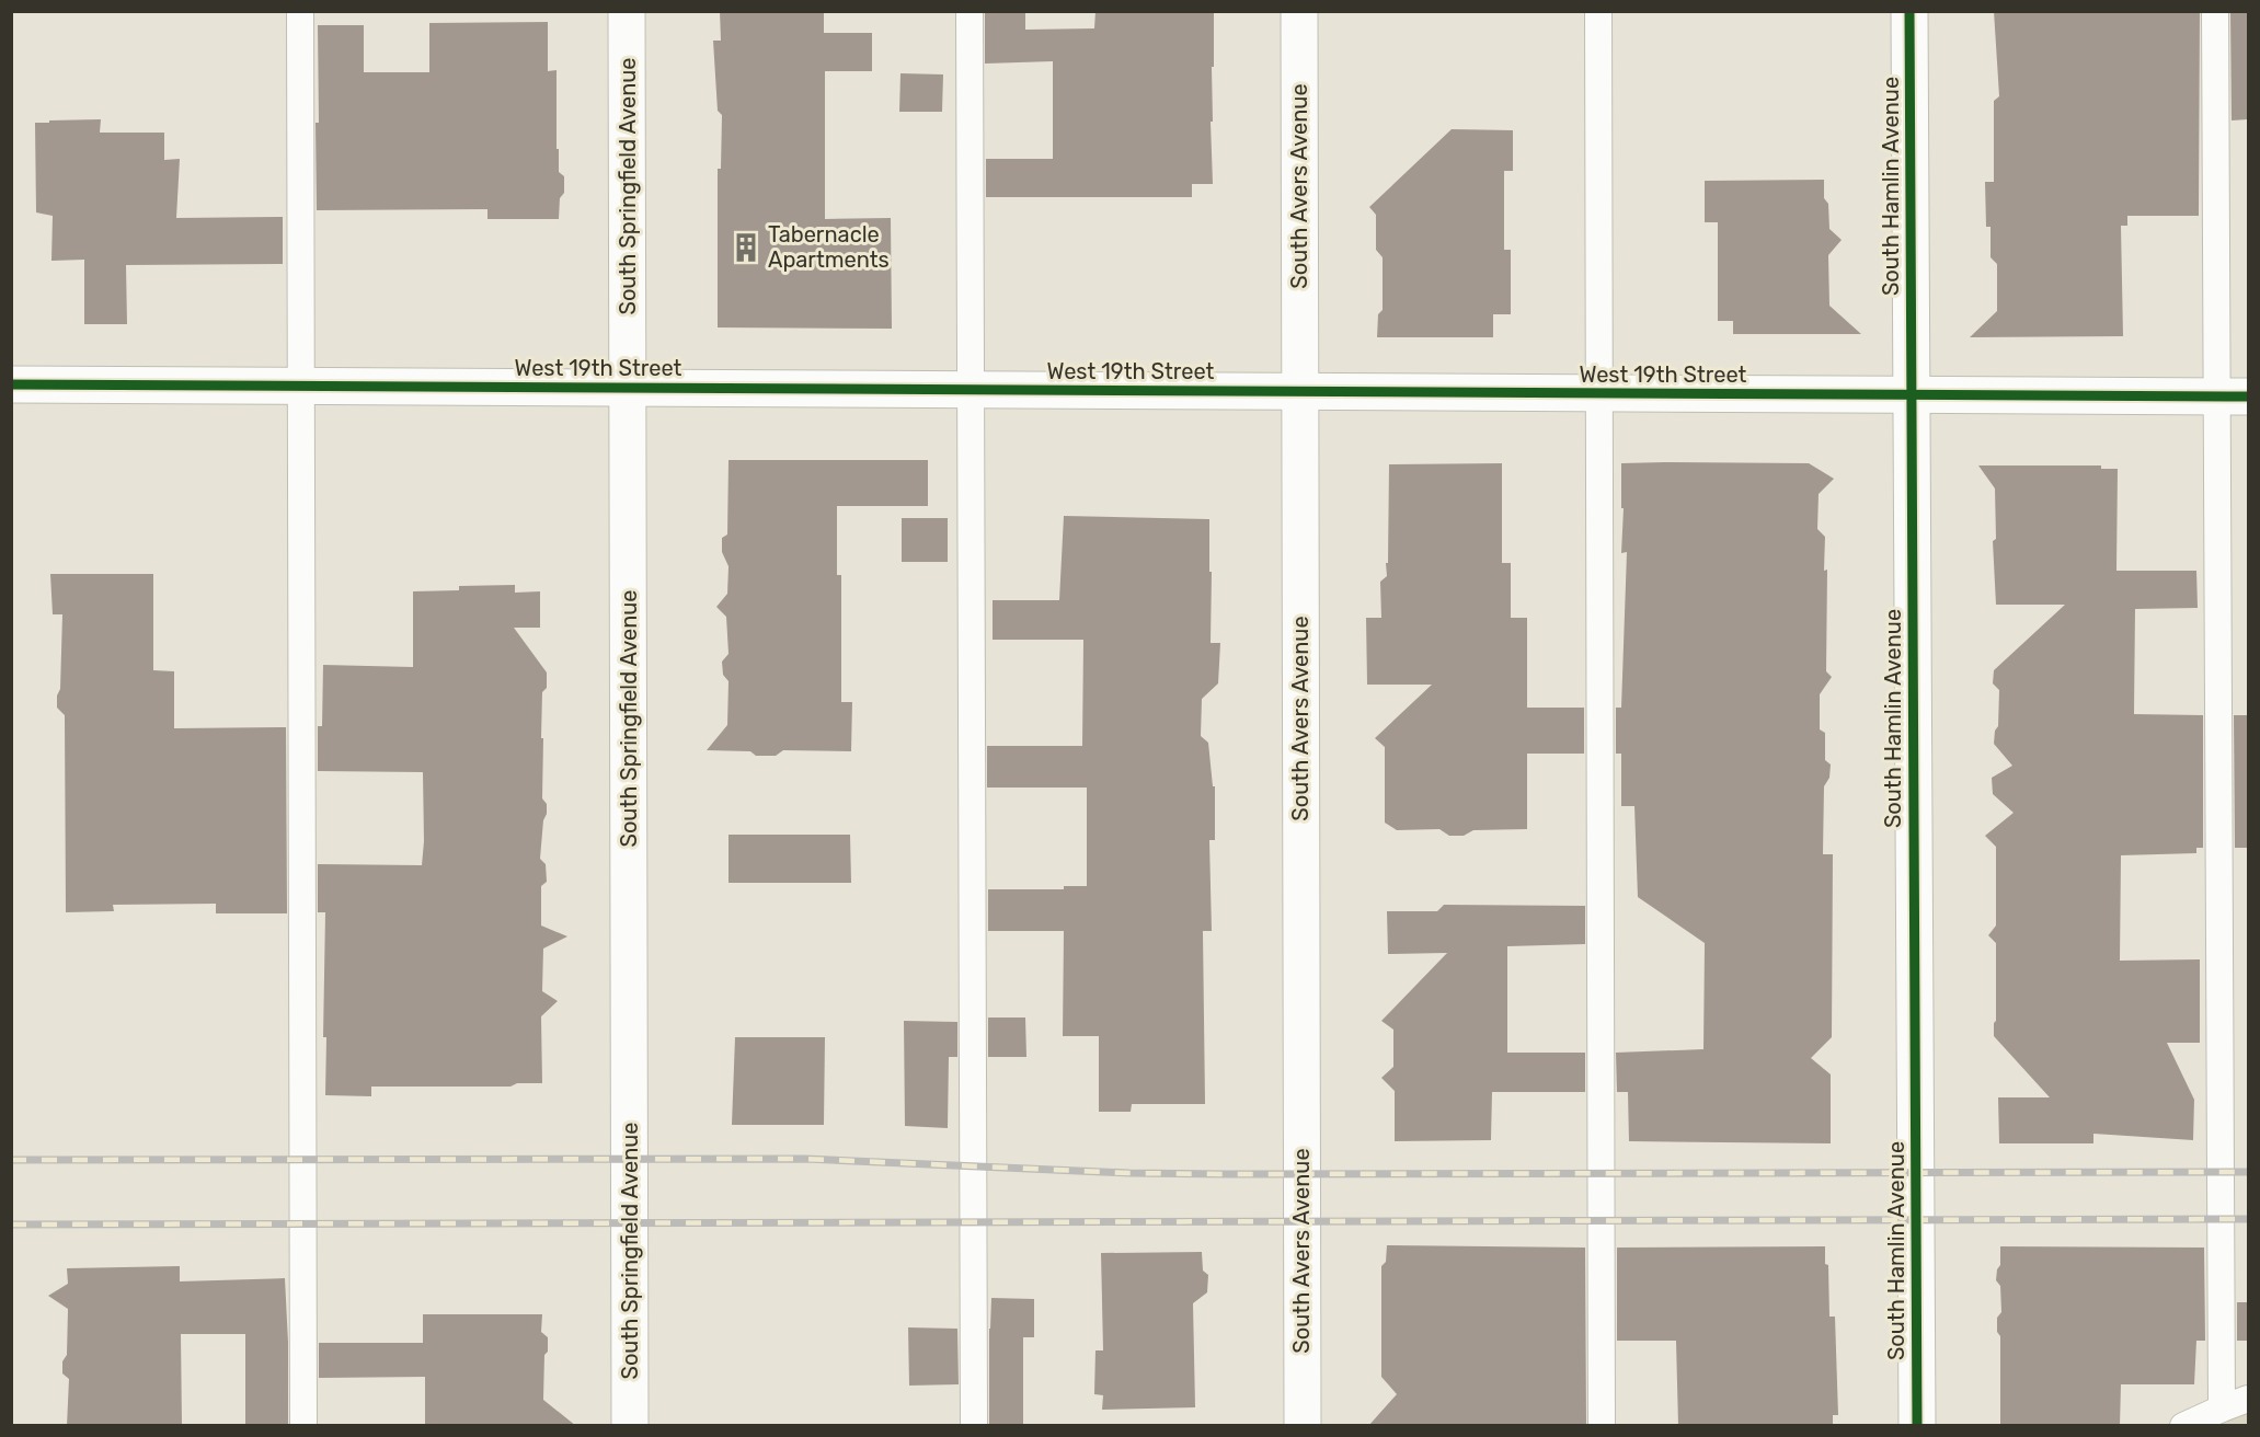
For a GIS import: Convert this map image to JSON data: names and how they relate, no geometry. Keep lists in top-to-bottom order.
{
  "streets": {
    "street": [
      "South Springfield Avenue",
      "South Avers Avenue",
      "South Hamlin Avenue",
      "West 19th Street"
    ]
  },
  "crossings": [
    ["South Springfield Avenue", "West 19th Street"],
    ["South Avers Avenue", "West 19th Street"],
    ["South Hamlin Avenue", "West 19th Street"]
  ],
  "places": {
    "building": ["Tabernacle Apartments"]
  }
}
